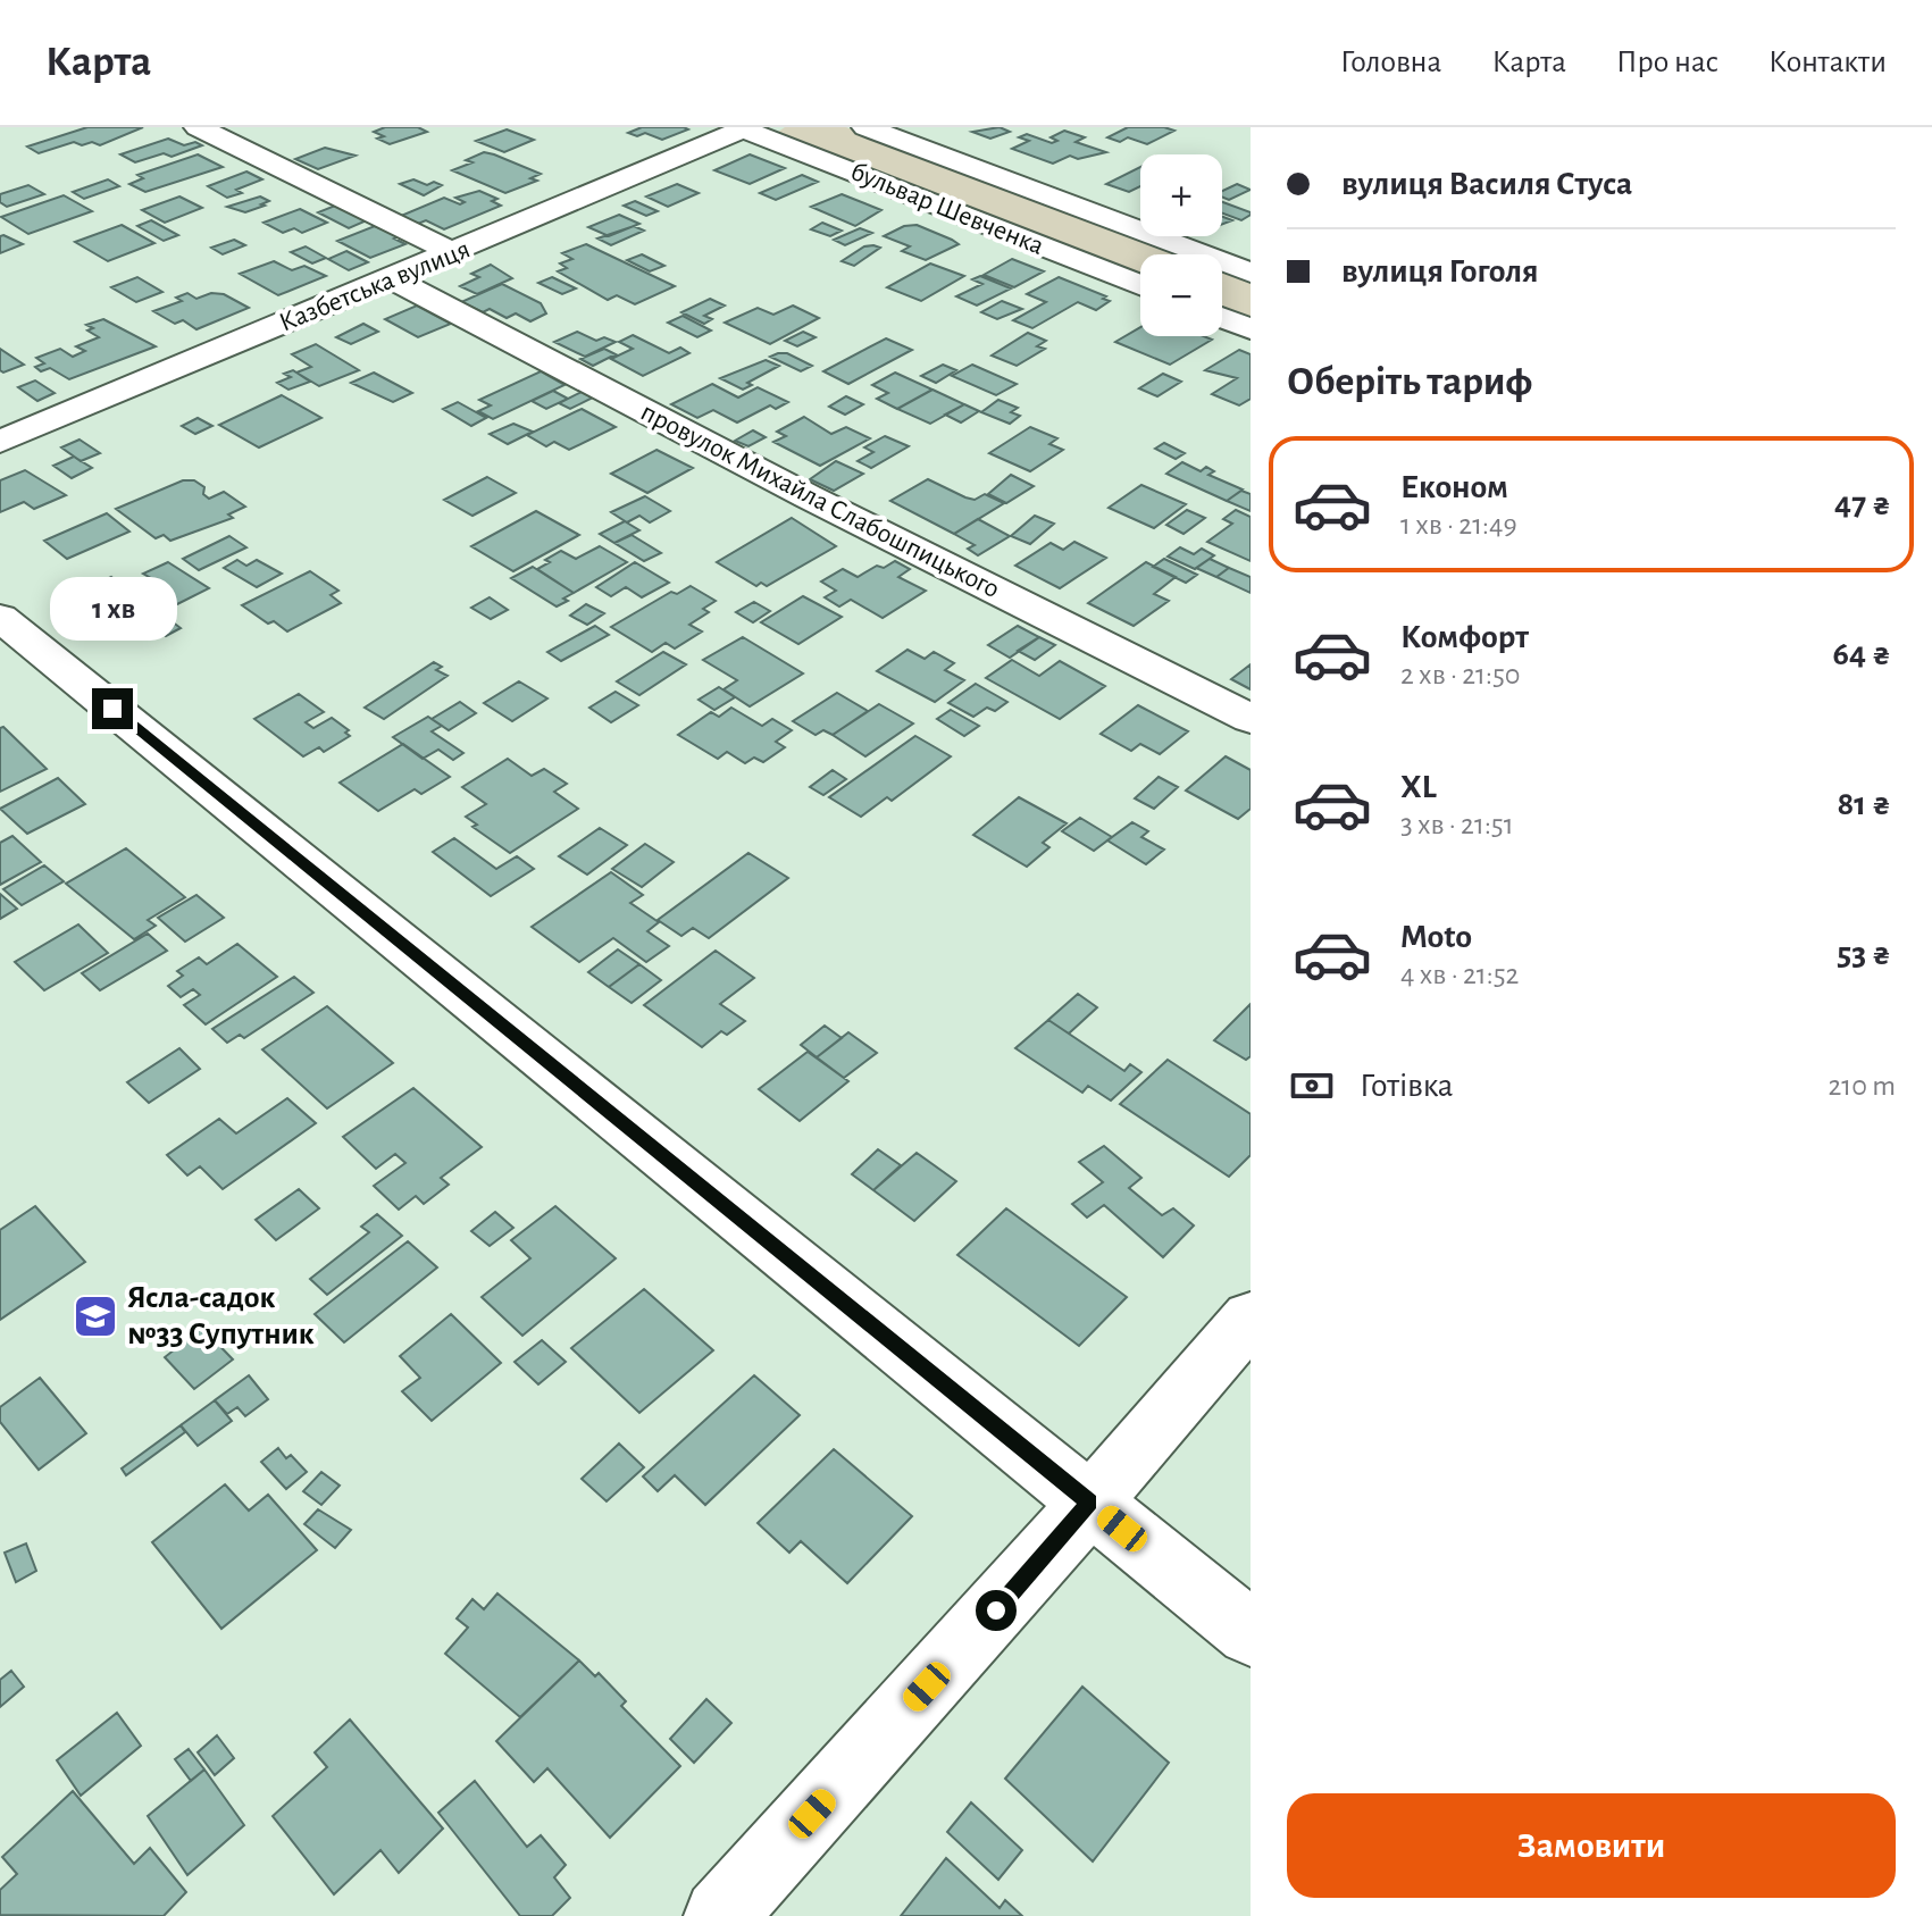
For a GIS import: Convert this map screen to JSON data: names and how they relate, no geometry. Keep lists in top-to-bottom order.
{
  "streets": {
    "street": ["бульвар Шевченка", "Казбетська вулиця", "провулок Михайла Слабошпицького"]
  },
  "crossings": [
    ["бульвар Шевченка", "Казбетська вулиця"],
    ["Казбетська вулиця", "провулок Михайла Слабошпицького"]
  ],
  "places": {
    "school or university": ["Ясла-садок №33 Супутник"]
  },
  "page": {
    "header": "Карта",
    "nav": [
      "Головна",
      "Карта",
      "Про нас",
      "Контакти"
    ],
    "banner": ["вулиця Василя Стуса", "вулиця Гоголя"],
    "map_buttons": ["+", "−"],
    "heading": "Оберіть тариф",
    "list": [
      {
        "name": "Економ",
        "note": "1 хв · 21:49",
        "value": "47 ₴"
      },
      {
        "name": "Комфорт",
        "note": "2 хв · 21:50",
        "value": "64 ₴"
      },
      {
        "name": "XL",
        "note": "3 хв · 21:51",
        "value": "81 ₴"
      },
      {
        "name": "Moto",
        "note": "4 хв · 21:52",
        "value": "53 ₴"
      }
    ],
    "bubble": "1 хв",
    "pay": ["Готівка", "210 m"],
    "buttons": "Замовити"
  }
}
